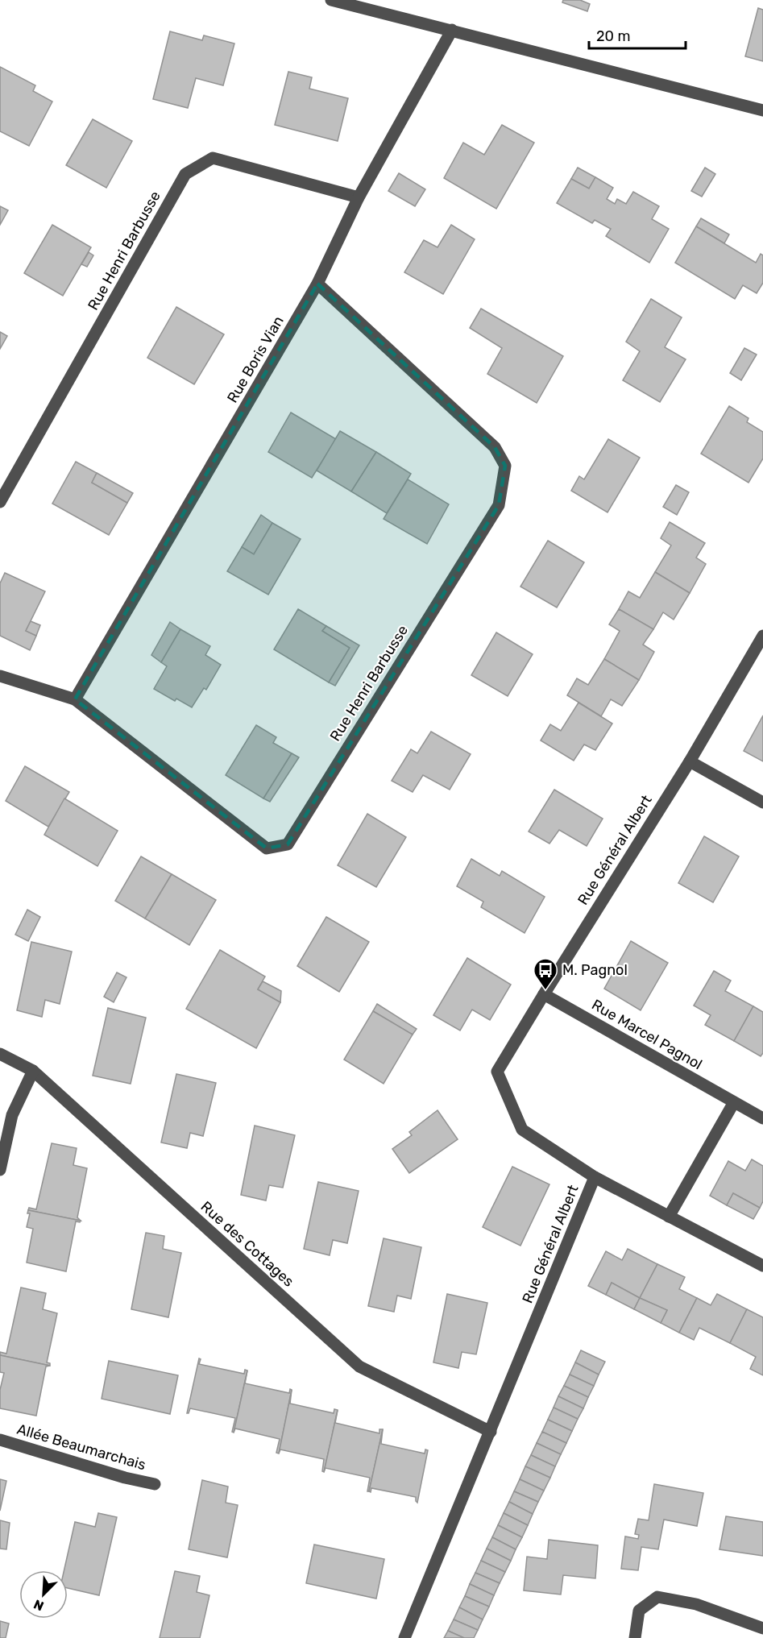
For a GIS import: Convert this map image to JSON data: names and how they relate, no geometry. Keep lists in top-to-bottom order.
{
  "streets": {
    "street": [
      "Rue Henri Barbusse",
      "Rue Boris Vian",
      "Rue Général Albert",
      "Rue Marcel Pagnol",
      "Rue des Cottages",
      "Allée Beaumarchais"
    ]
  },
  "crossings": [
    ["Rue Henri Barbusse", "Rue Boris Vian"],
    ["Rue Général Albert", "Rue Marcel Pagnol"],
    ["Rue Général Albert", "Rue des Cottages"]
  ],
  "places": {
    "bus stop": ["M. Pagnol"]
  },
  "scale_bar": "20 m",
  "north": "bottom left"
}
